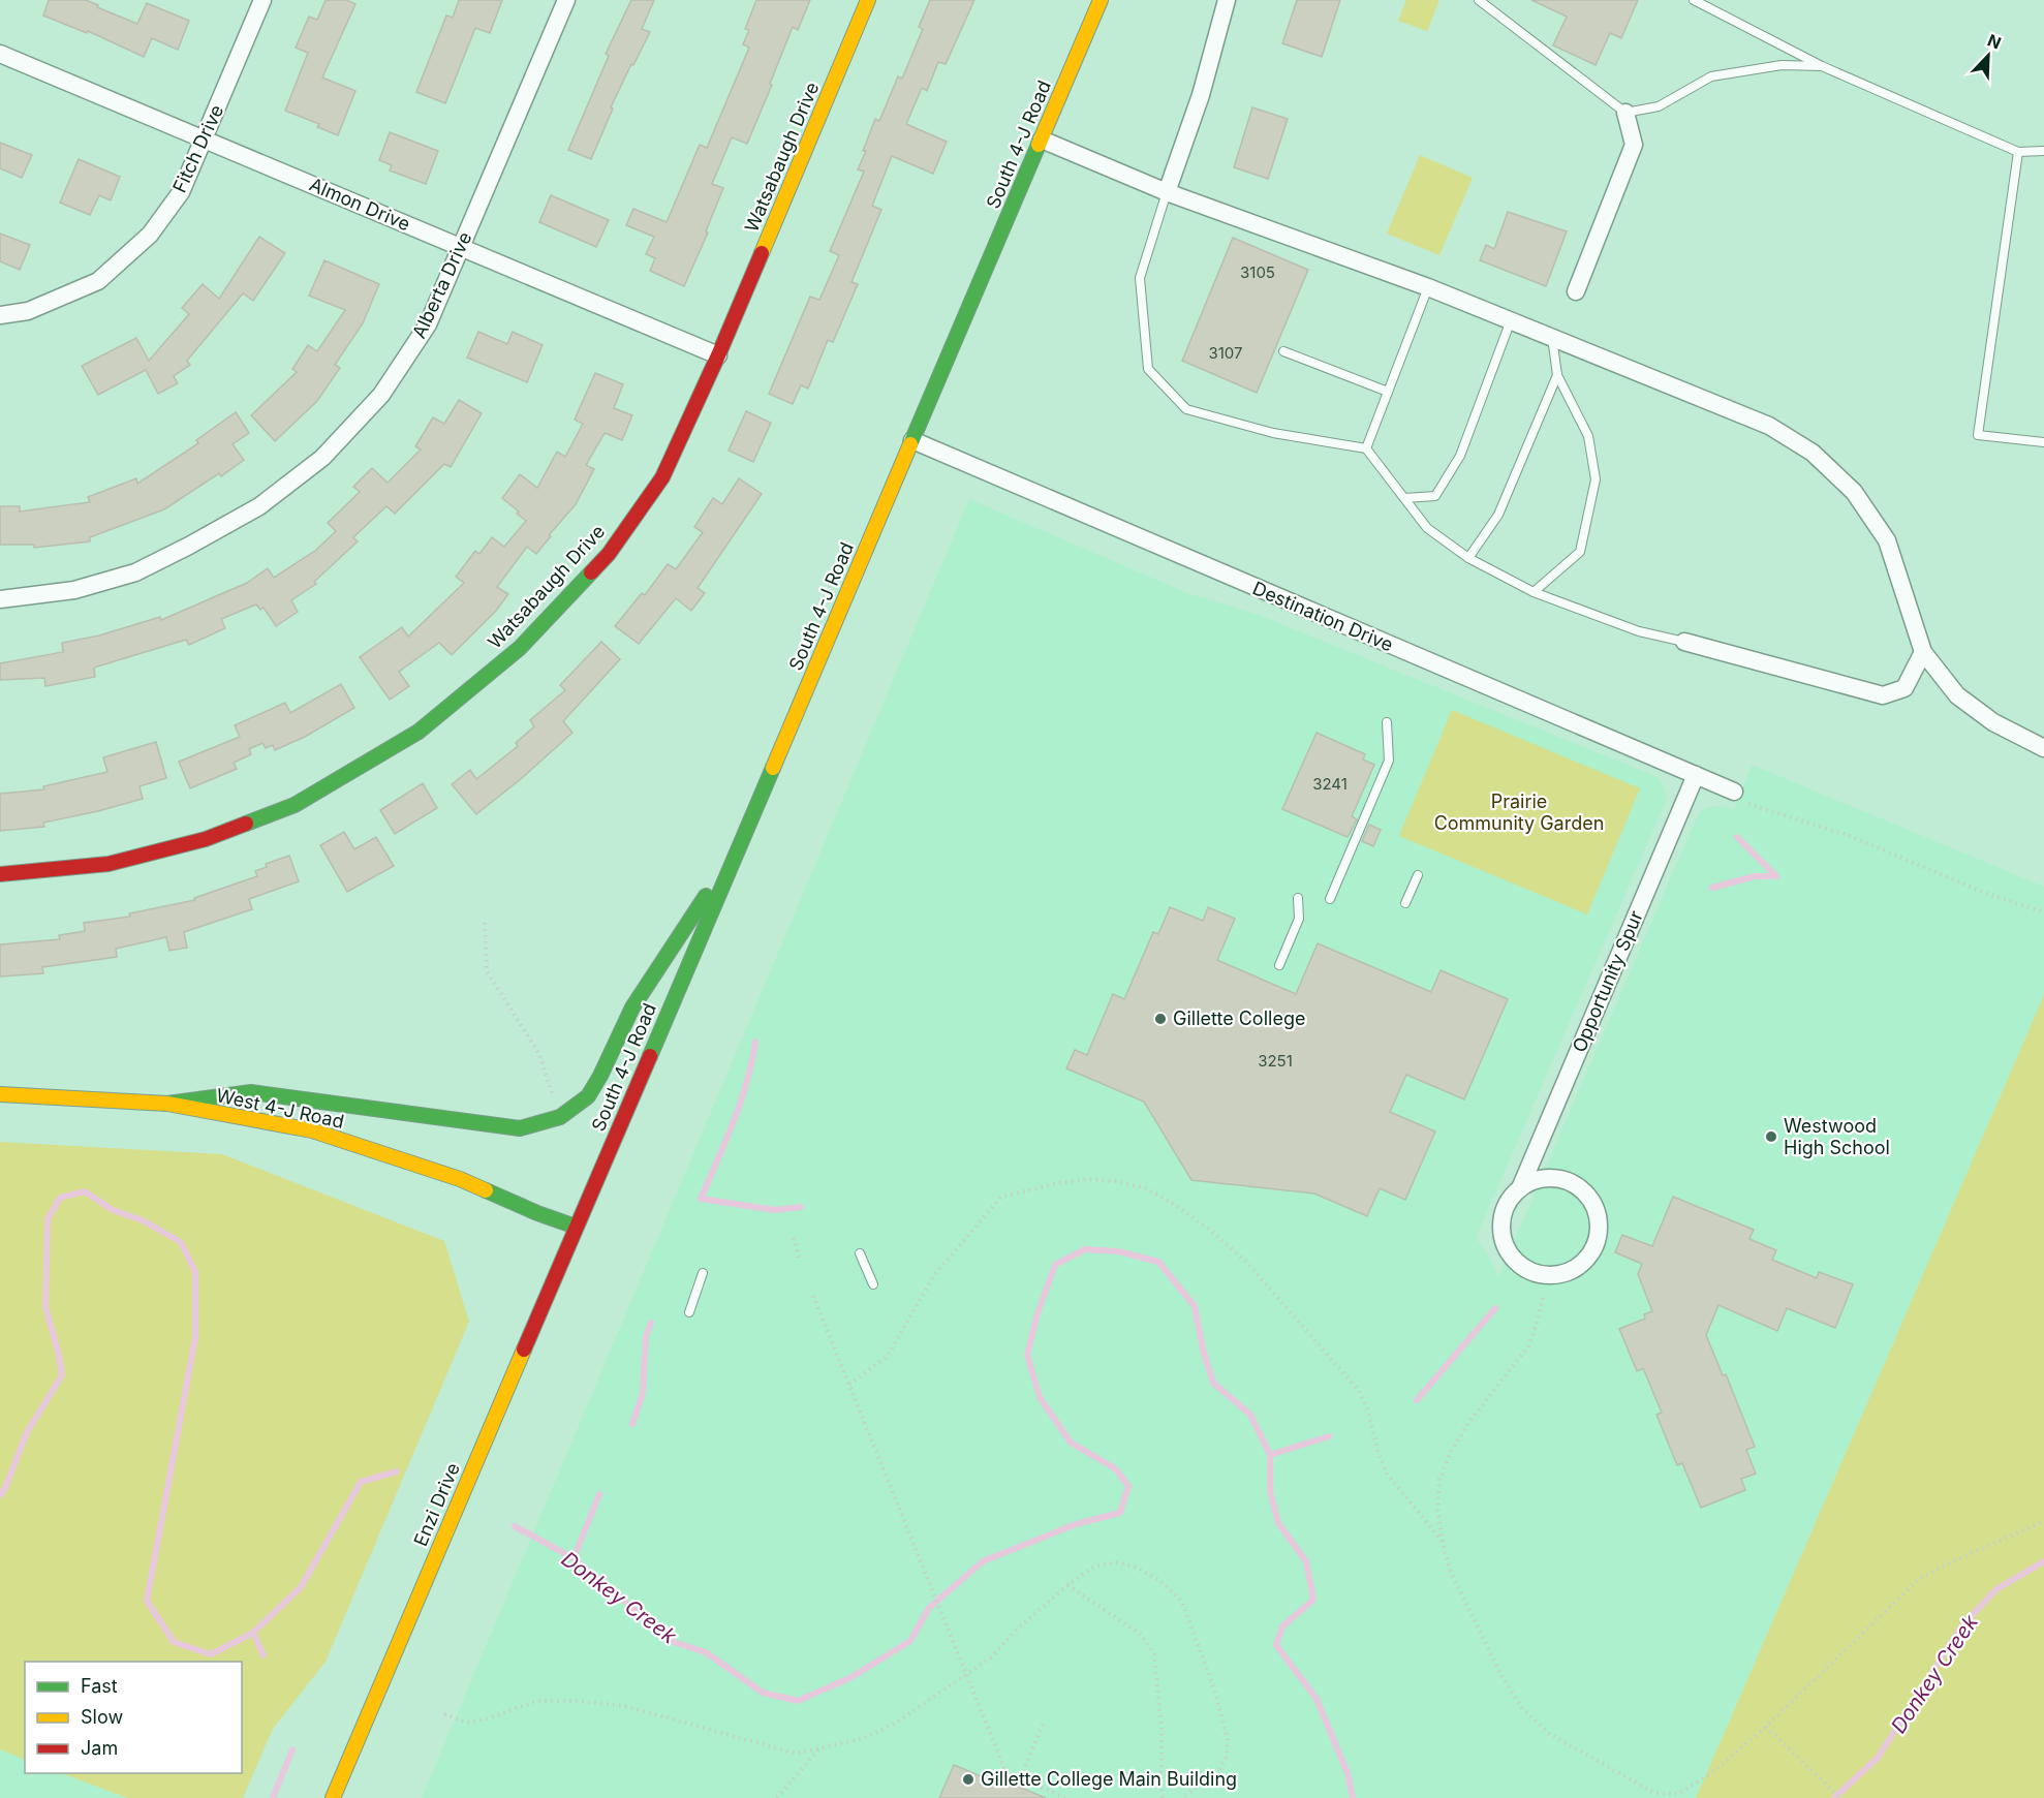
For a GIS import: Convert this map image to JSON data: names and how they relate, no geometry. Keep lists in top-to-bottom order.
{
  "streets": {
    "main road": [
      "South 4-J Road",
      "Watsabaugh Drive",
      "West 4-J Road",
      "Enzi Drive"
    ],
    "street": [
      "Fitch Drive",
      "Almon Drive",
      "Alberta Drive",
      "Destination Drive",
      "Opportunity Spur"
    ]
  },
  "crossings": [
    ["South 4-J Road", "Destination Drive"],
    ["South 4-J Road", "West 4-J Road"],
    ["South 4-J Road", "Enzi Drive"],
    ["Fitch Drive", "Almon Drive"],
    ["Watsabaugh Drive", "Almon Drive"],
    ["Almon Drive", "Alberta Drive"],
    ["Destination Drive", "Opportunity Spur"],
    ["West 4-J Road", "Enzi Drive"]
  ],
  "water": ["Donkey Creek"],
  "parks": ["Prairie Community Garden"],
  "places": ["Gillette College", "Westwood High School", "Gillette College Main Building"],
  "house_numbers": [
    "3105",
    "3107",
    "3241",
    "3251"
  ],
  "legend": ["Fast", "Slow", "Jam"],
  "north": "top right"
}
